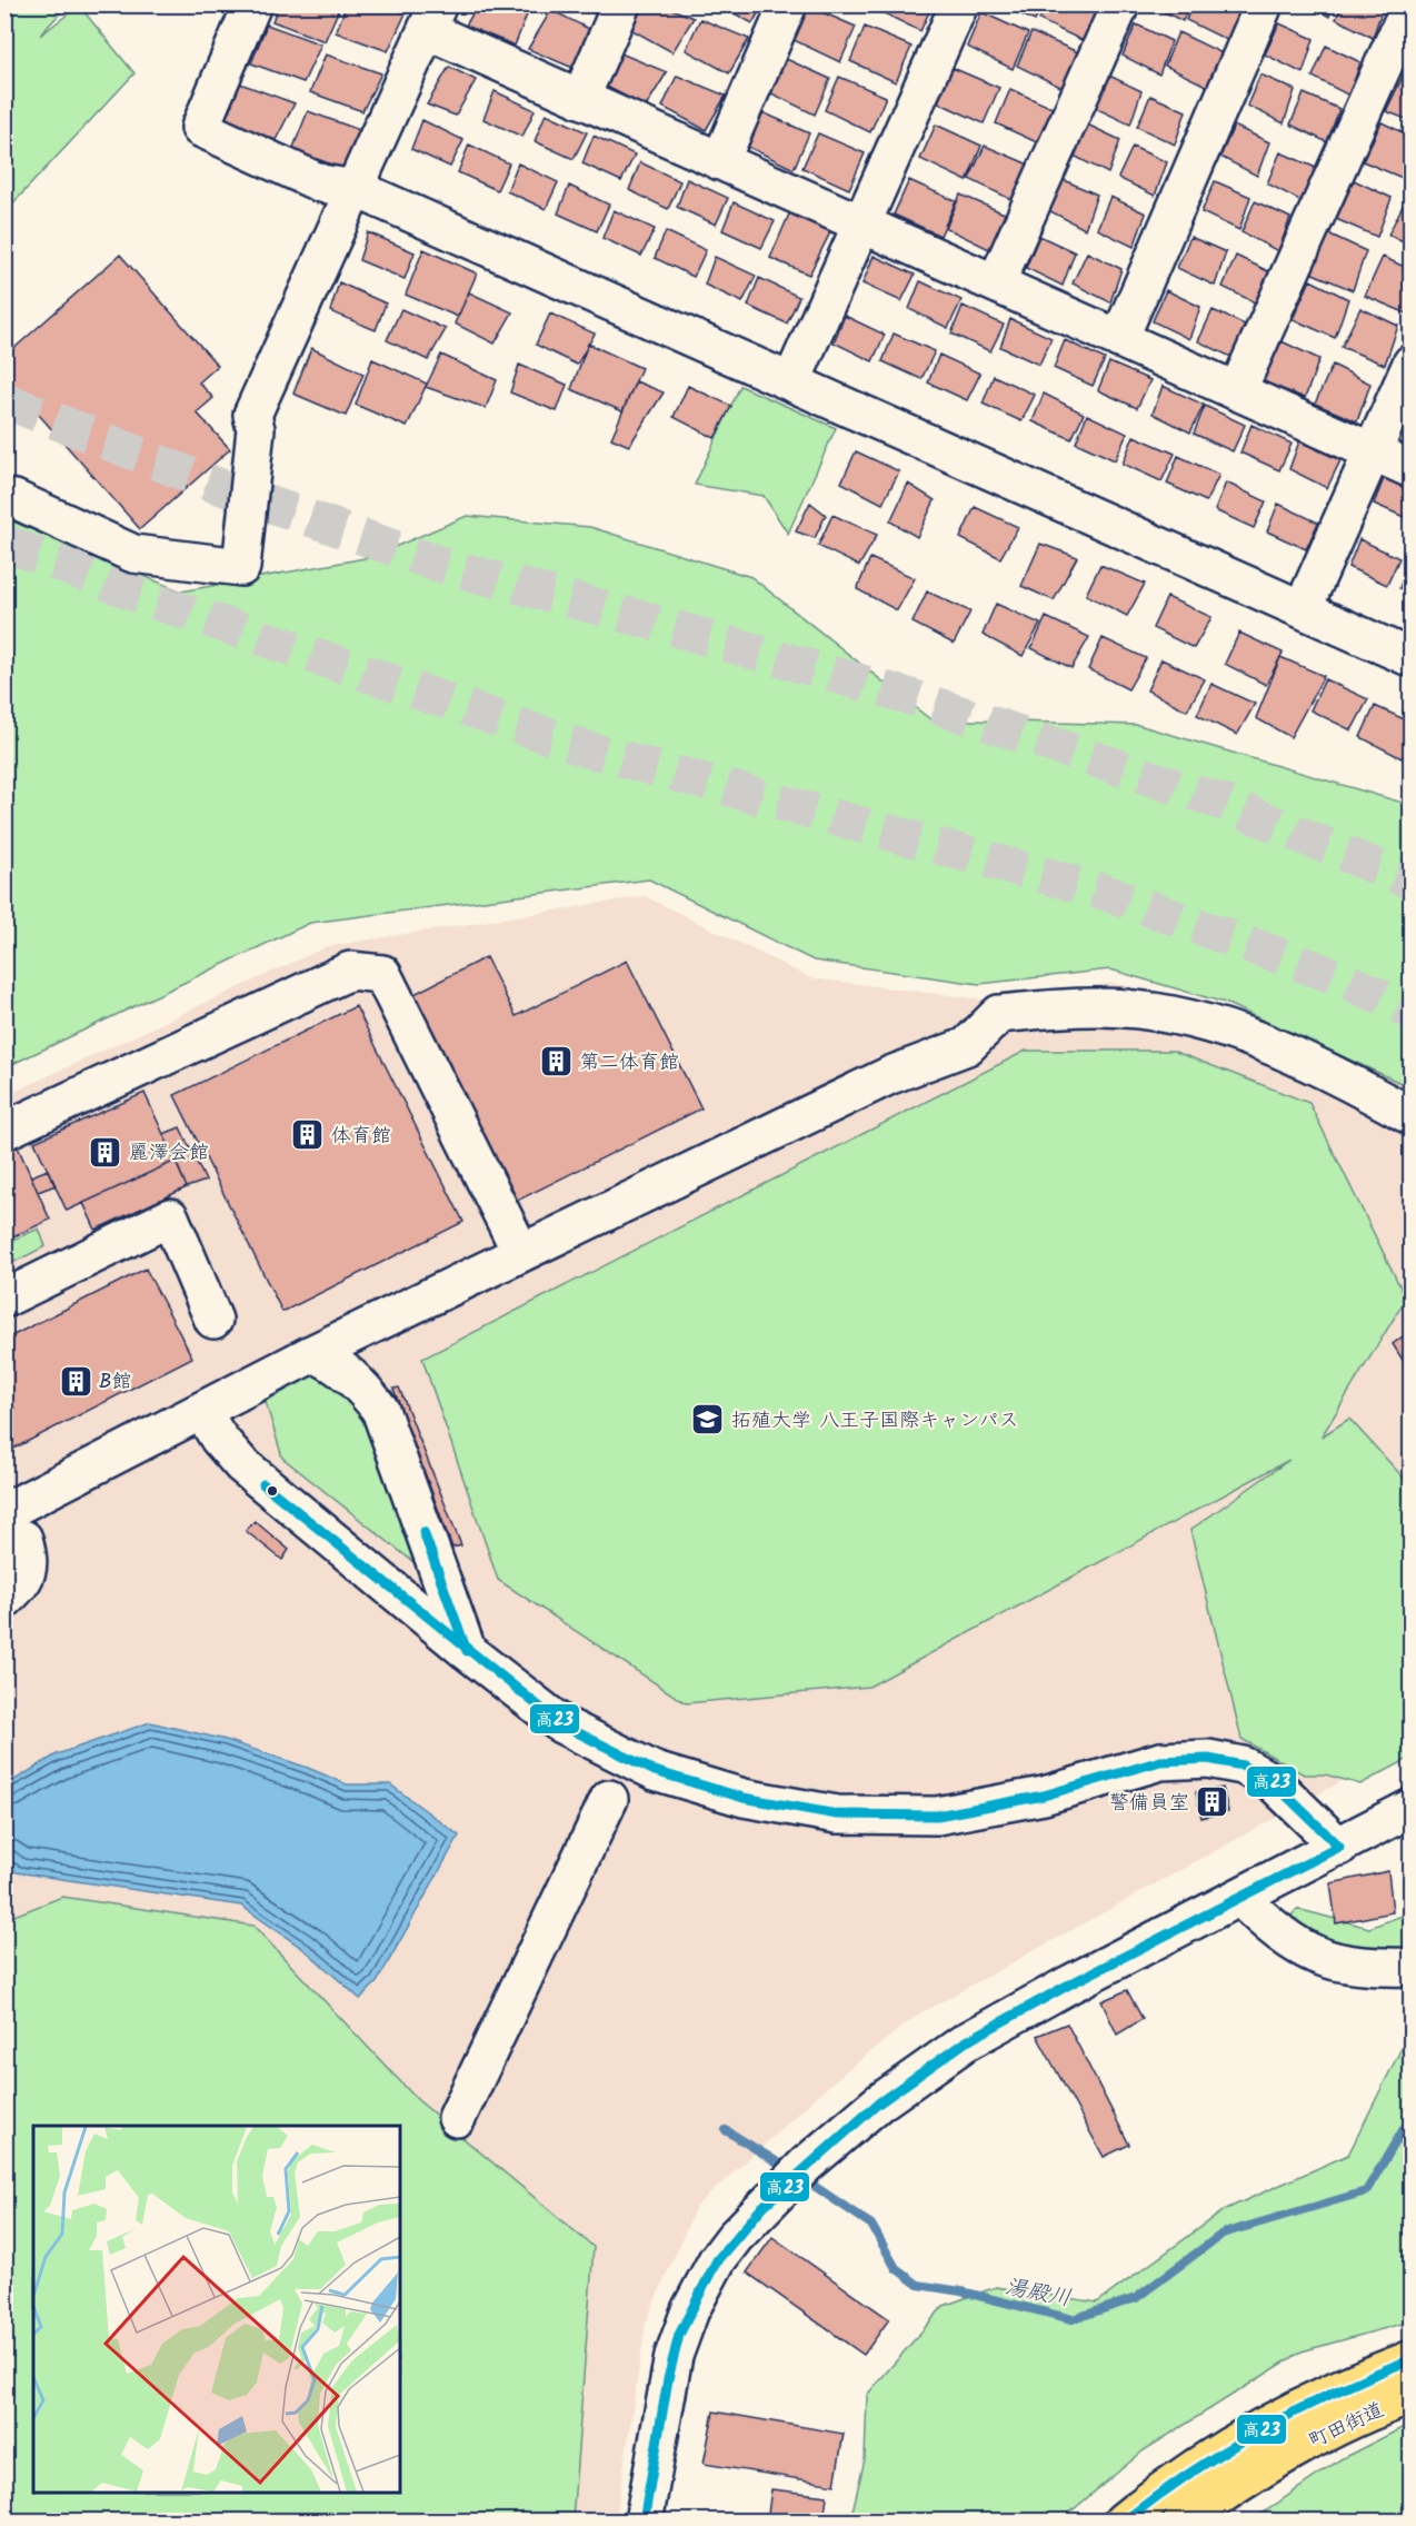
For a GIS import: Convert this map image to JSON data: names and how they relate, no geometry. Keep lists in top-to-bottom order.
{
  "streets": {
    "main road": ["町田街道"]
  },
  "water": ["湯殿川"],
  "places": {
    "building": [
      "第二体育館",
      "体育館",
      "麗澤会館",
      "B館",
      "警備員室"
    ],
    "school or university": ["拓殖大学 八王子国際キャンパス"]
  },
  "lines": ["transit line 高23"]
}
